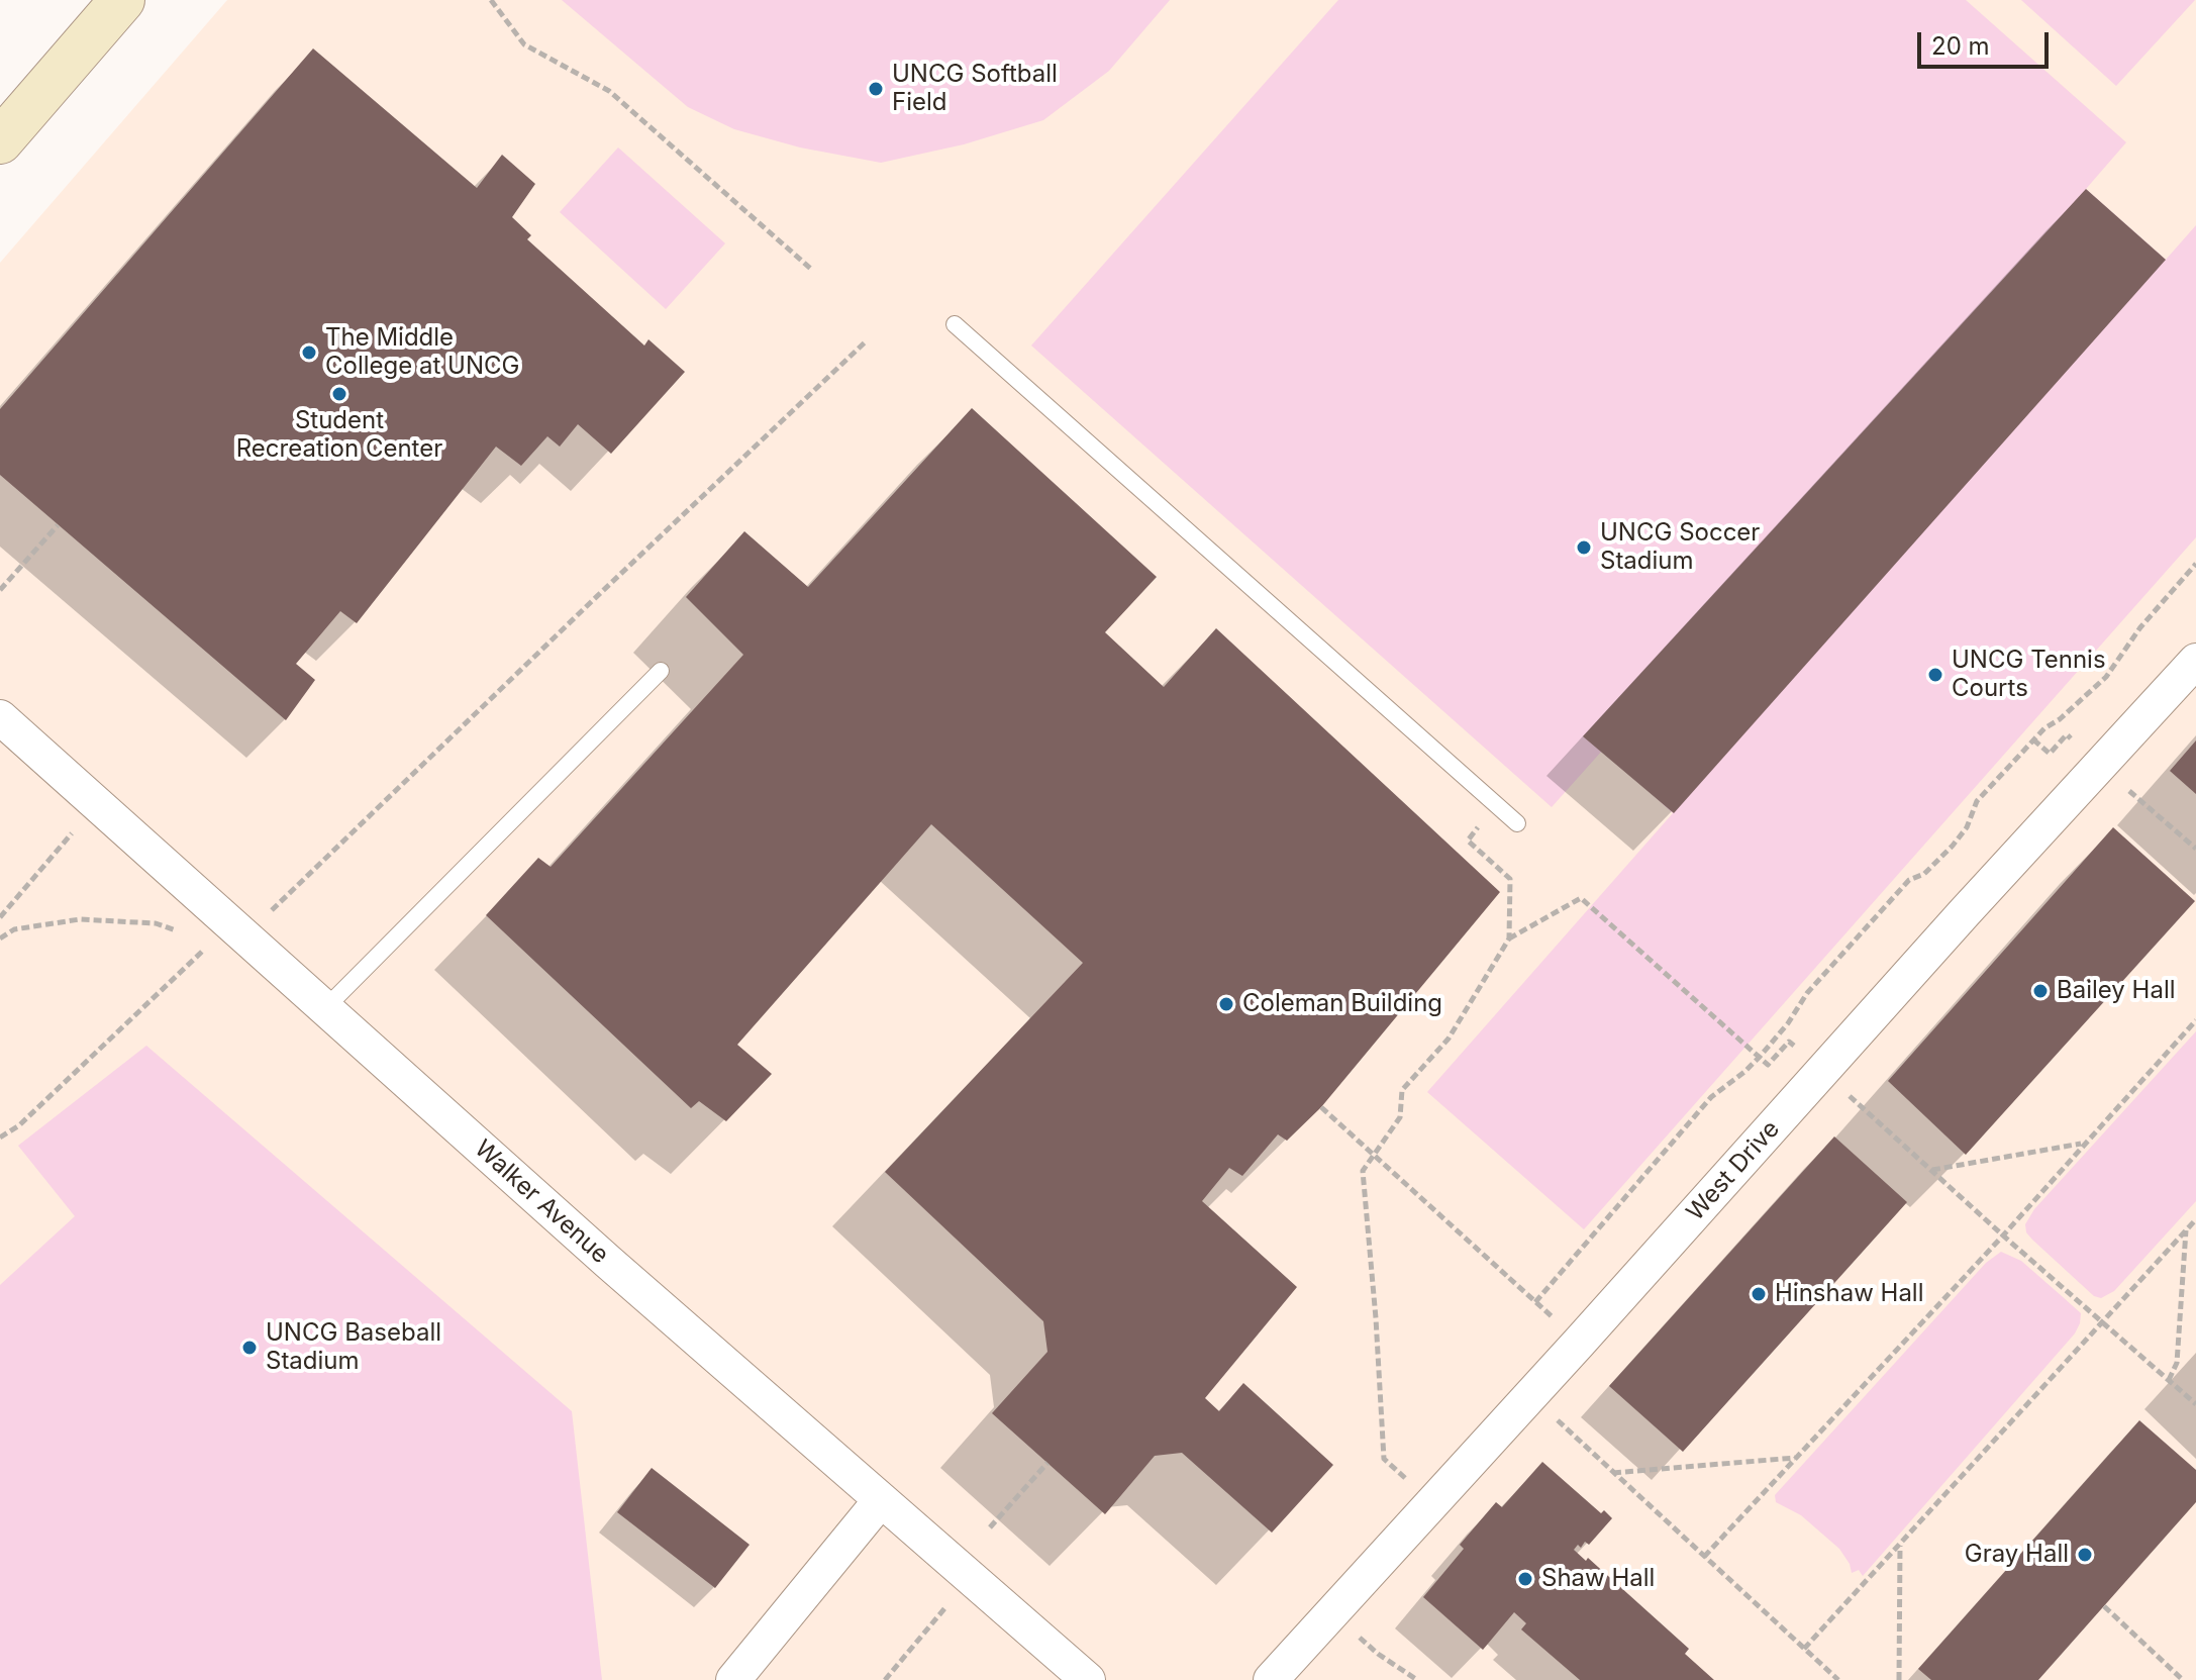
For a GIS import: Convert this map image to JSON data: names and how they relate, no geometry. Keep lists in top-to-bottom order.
{
  "streets": {
    "street": ["West Drive", "Walker Avenue"]
  },
  "places": [
    "UNCG Softball Field",
    "The Middle College at UNCG",
    "Student Recreation Center",
    "UNCG Soccer Stadium",
    "UNCG Tennis Courts",
    "Bailey Hall",
    "Coleman Building",
    "Hinshaw Hall",
    "UNCG Baseball Stadium",
    "Gray Hall",
    "Shaw Hall"
  ],
  "scale_bar": "20 m"
}
